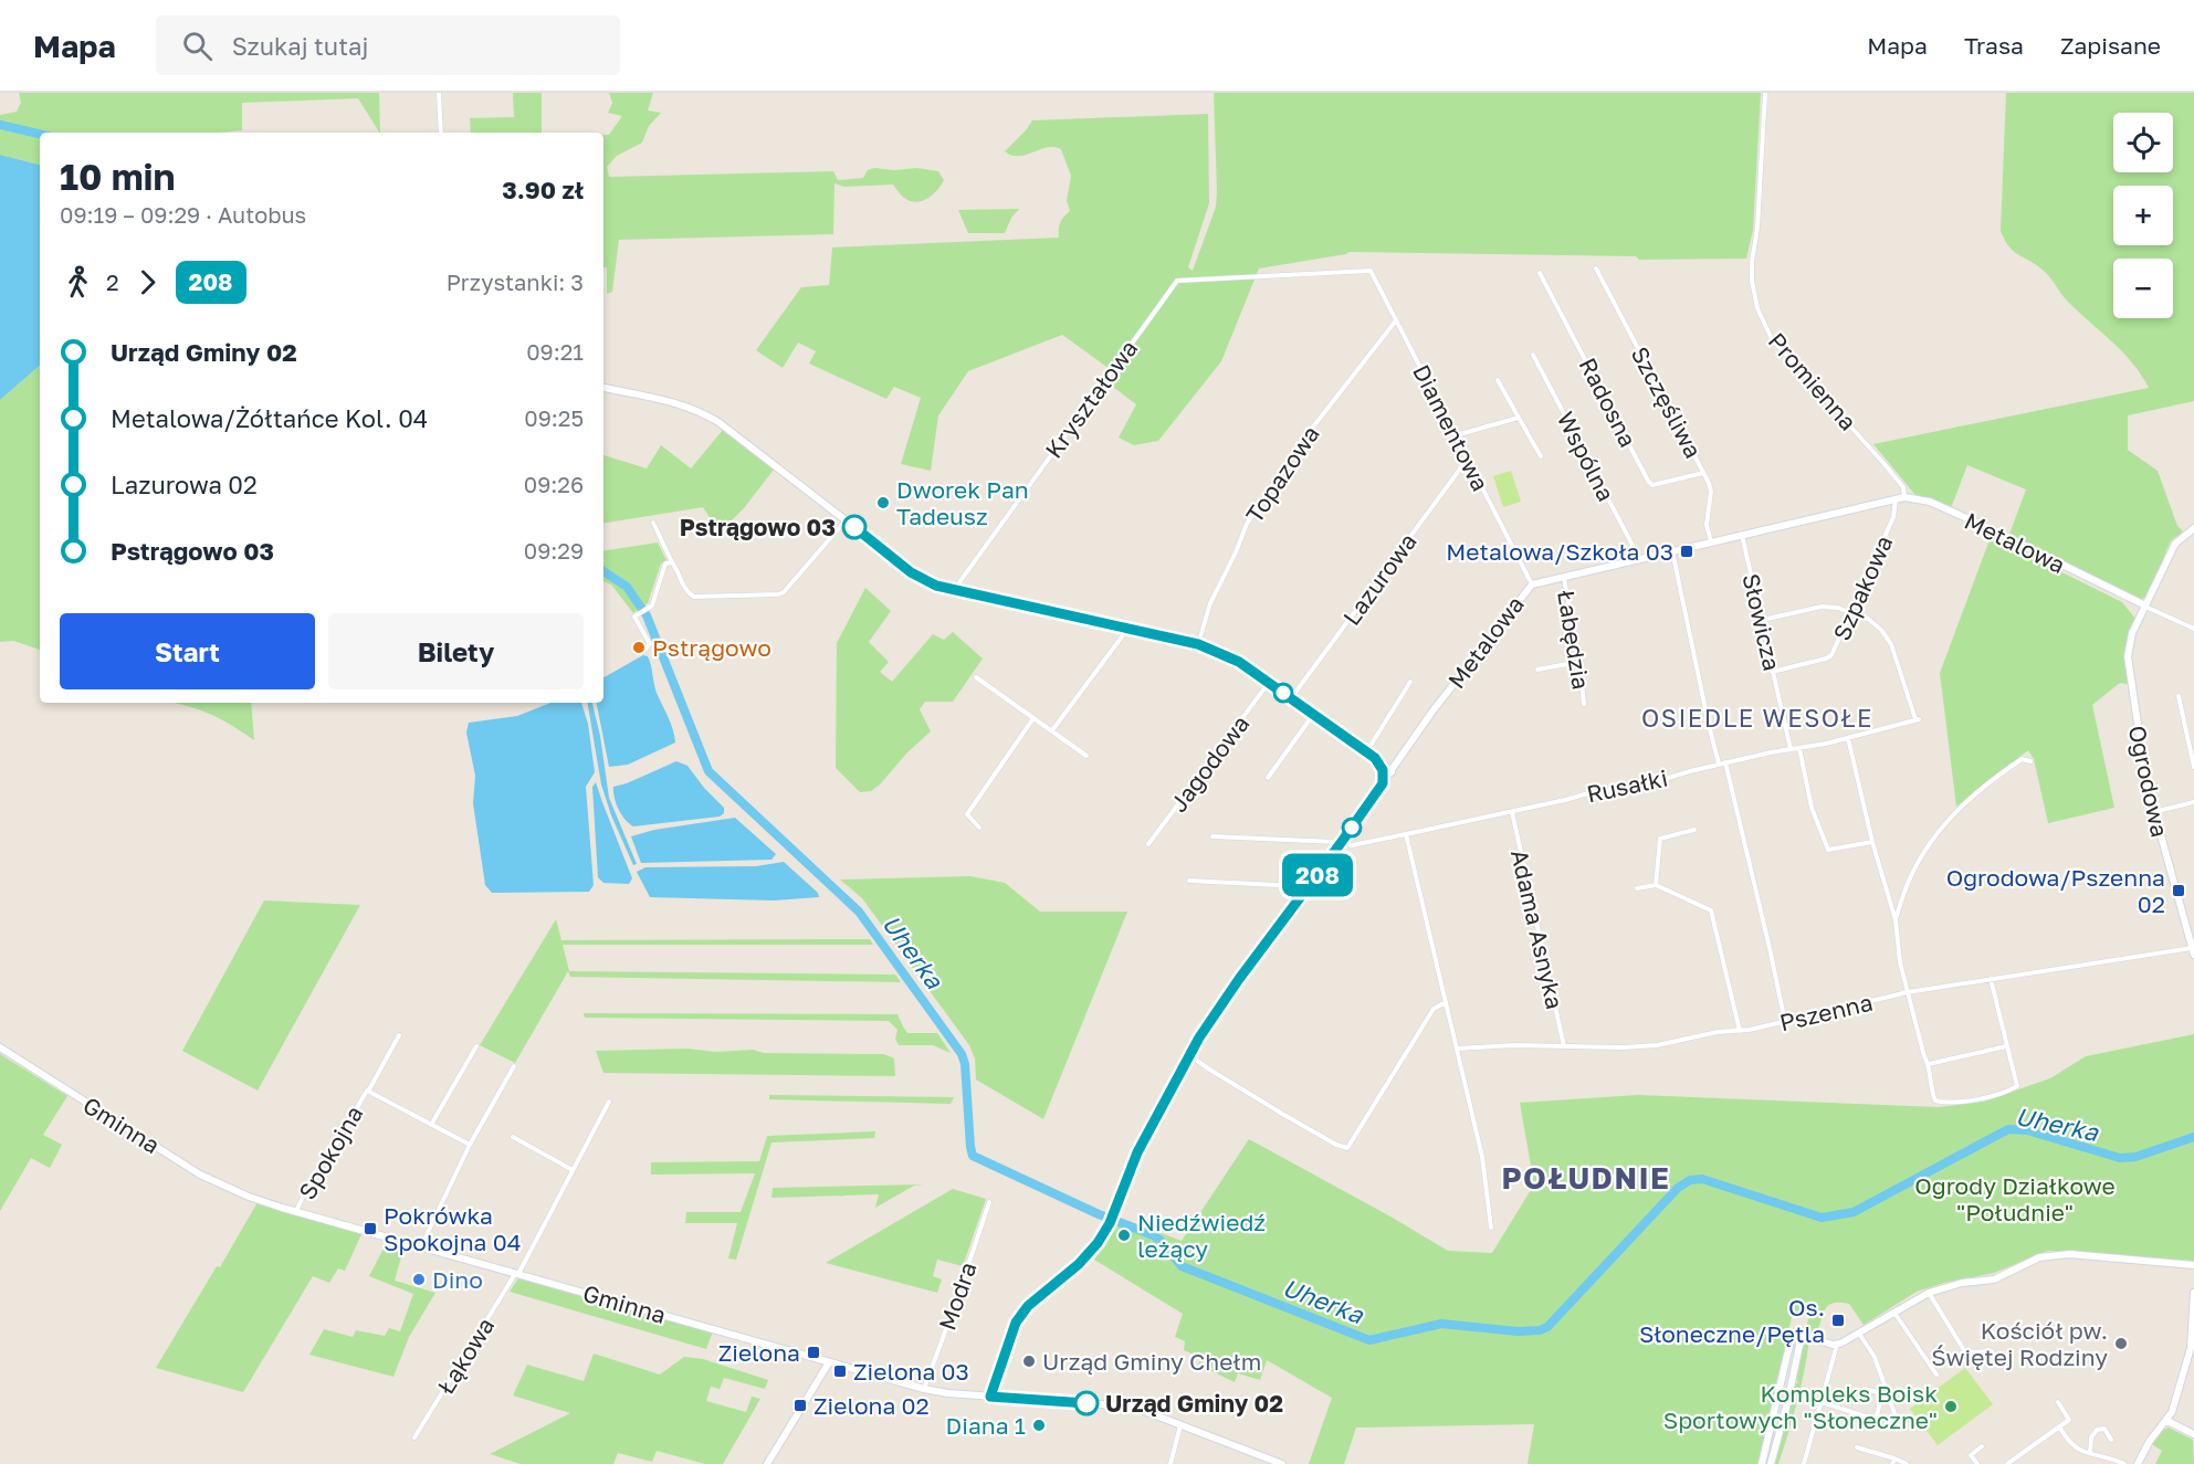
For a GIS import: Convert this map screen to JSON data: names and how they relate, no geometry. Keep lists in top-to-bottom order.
{
  "streets": {
    "street": [
      "Promienna",
      "Kryształowa",
      "Radosna",
      "Szczęśliwa",
      "Diamentowa",
      "Wspólna",
      "Topazowa",
      "Metalowa",
      "Lazurowa",
      "Szpakowa",
      "Słowicza",
      "Łabędzia",
      "Jagodowa",
      "Ogrodowa",
      "Rusałki",
      "Adama Asnyka",
      "Pszenna",
      "Gminna",
      "Spokojna",
      "Modra",
      "Łąkowa"
    ]
  },
  "crossings": [
    ["Promienna", "Metalowa"],
    ["Kryształowa", "Diamentowa"],
    ["Radosna", "Szczęśliwa"],
    ["Szczęśliwa", "Metalowa"],
    ["Diamentowa", "Topazowa"],
    ["Diamentowa", "Metalowa"],
    ["Diamentowa", "Lazurowa"],
    ["Wspólna", "Metalowa"],
    ["Metalowa", "Szpakowa"],
    ["Metalowa", "Słowicza"],
    ["Metalowa", "Łabędzia"],
    ["Metalowa", "Ogrodowa"],
    ["Metalowa", "Gminna"],
    ["Szpakowa", "Słowicza"],
    ["Szpakowa", "Rusałki"],
    ["Słowicza", "Rusałki"],
    ["Ogrodowa", "Pszenna"],
    ["Rusałki", "Adama Asnyka"],
    ["Adama Asnyka", "Pszenna"],
    ["Gminna", "Spokojna"],
    ["Gminna", "Modra"],
    ["Gminna", "Łąkowa"]
  ],
  "districts": ["OSIEDLE WESOŁE", "POŁUDNIE"],
  "water": ["Uherka"],
  "parks": ["Ogrody Działkowe \"Południe\""],
  "places": {
    "other": [
      "Dworek Pan Tadeusz",
      "Pstrągowo 03",
      "Pstrągowo",
      "Niedźwiedź leżący",
      "Dino",
      "Kościół pw. Świętej Rodziny",
      "Urząd Gminy Chełm",
      "Urząd Gminy 02",
      "Kompleks Boisk Sportowych \"Słoneczne\"",
      "Diana 1"
    ],
    "transit": [
      "Metalowa/Szkoła 03",
      "Ogrodowa/Pszenna 02",
      "Pokrówka Spokojna 04",
      "Os. Słoneczne/Pętla",
      "Zielona",
      "Zielona 03",
      "Zielona 02"
    ]
  },
  "lines": ["bus line 208"],
  "page": {
    "header": "Mapa",
    "search": "Szukaj tutaj",
    "nav": ["Mapa", "Trasa", "Zapisane"],
    "on_map": "208",
    "map_buttons": ["+", "−"],
    "heading": ["10 min", "09:19 – 09:29 · Autobus", "3.90 zł"],
    "legs": ["2", "208", "Przystanki: 3"],
    "list": [
      {
        "name": "Urząd Gminy 02",
        "value": "09:21"
      },
      {
        "name": "Metalowa/Żółtańce Kol. 04",
        "value": "09:25"
      },
      {
        "name": "Lazurowa 02",
        "value": "09:26"
      },
      {
        "name": "Pstrągowo 03",
        "value": "09:29"
      }
    ],
    "buttons": ["Start", "Bilety"]
  }
}
